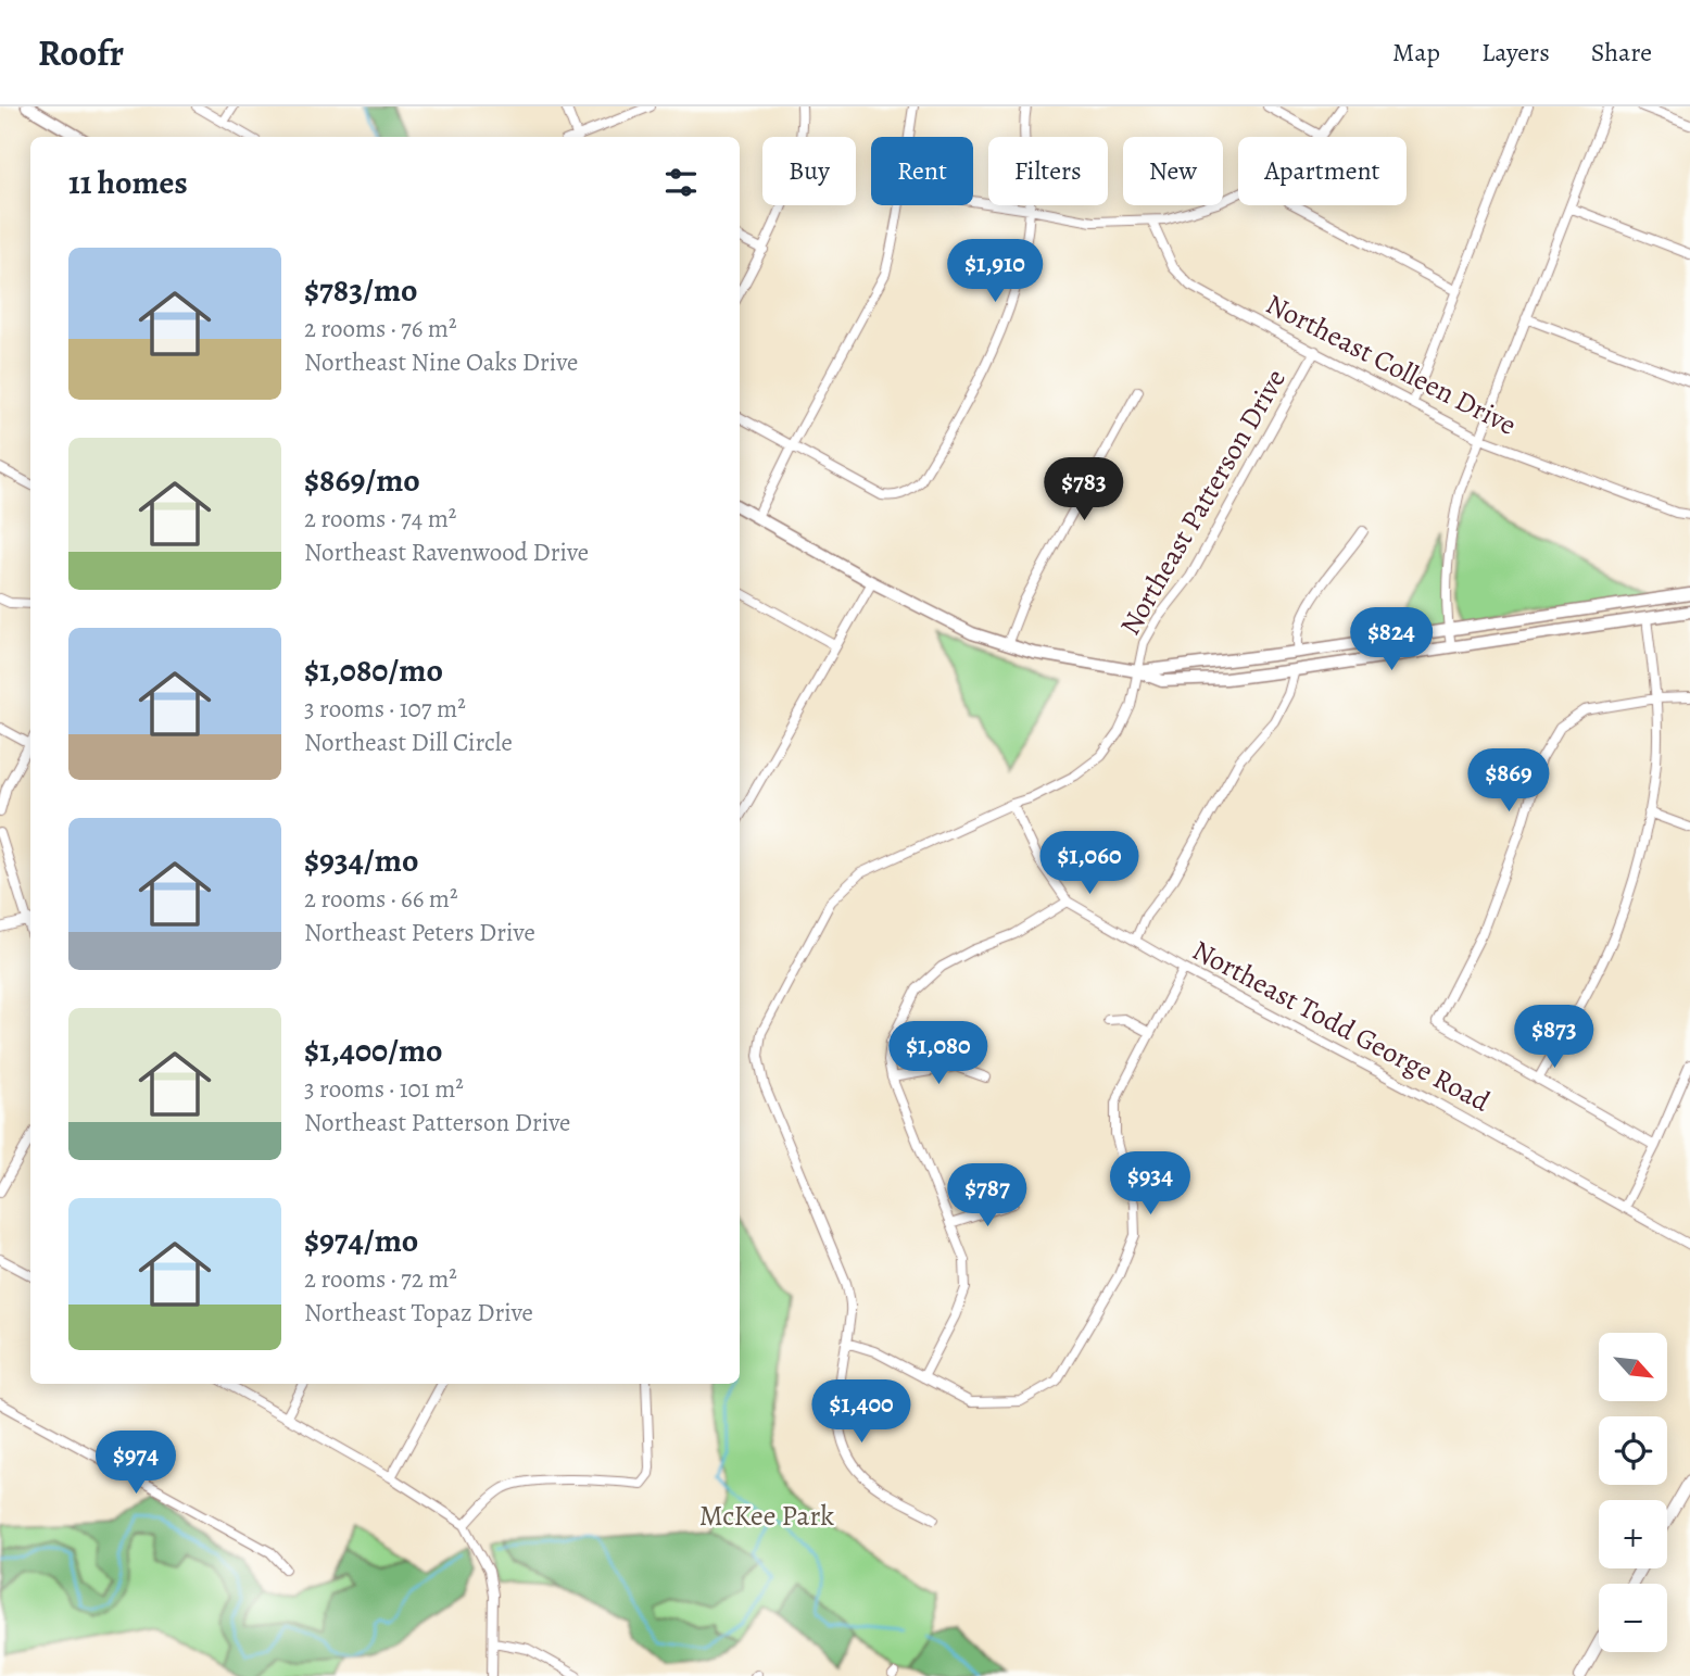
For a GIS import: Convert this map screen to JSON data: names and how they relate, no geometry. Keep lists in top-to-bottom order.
{
  "streets": {
    "street": ["Northeast Colleen Drive", "Northeast Patterson Drive", "Northeast Todd George Road"]
  },
  "crossings": [
    ["Northeast Colleen Drive", "Northeast Patterson Drive"],
    ["Northeast Patterson Drive", "Northeast Todd George Road"]
  ],
  "parks": ["McKee Park"],
  "north": "bottom right",
  "page": {
    "header": "Roofr",
    "nav": ["Map", "Layers", "Share"],
    "chip": [
      "Buy",
      "Rent",
      "Filters",
      "New",
      "Apartment"
    ],
    "heading": "11 homes",
    "list": [
      {
        "name": "$783/mo",
        "note": "2 rooms · 76 m² · Northeast Nine Oaks Drive"
      },
      {
        "name": "$869/mo",
        "note": "2 rooms · 74 m² · Northeast Ravenwood Drive"
      },
      {
        "name": "$1,080/mo",
        "note": "3 rooms · 107 m² · Northeast Dill Circle"
      },
      {
        "name": "$934/mo",
        "note": "2 rooms · 66 m² · Northeast Peters Drive"
      },
      {
        "name": "$1,400/mo",
        "note": "3 rooms · 101 m² · Northeast Patterson Drive"
      },
      {
        "name": "$974/mo",
        "note": "2 rooms · 72 m² · Northeast Topaz Drive"
      }
    ],
    "price": [
      "$1,910",
      "$783",
      "$824",
      "$869",
      "$1,060",
      "$873",
      "$1,080",
      "$934",
      "$787",
      "$1,400",
      "$974"
    ],
    "map_buttons": ["+", "−"]
  }
}
